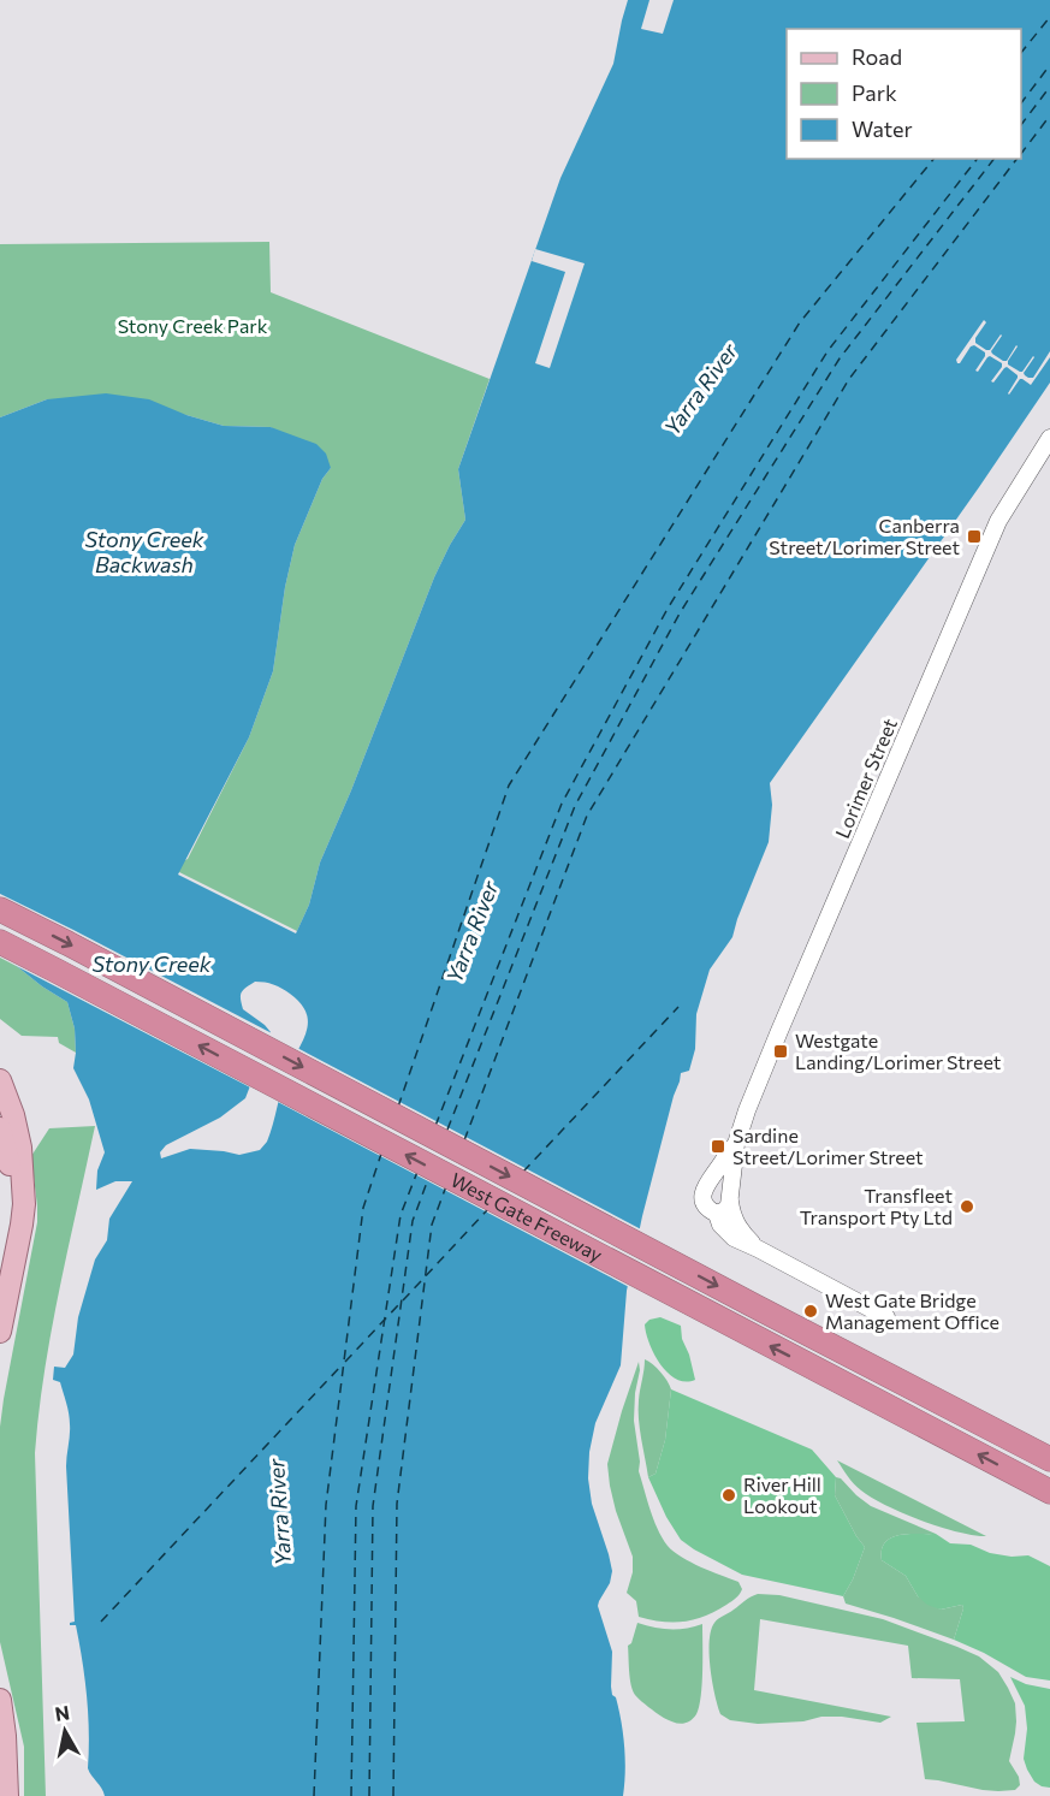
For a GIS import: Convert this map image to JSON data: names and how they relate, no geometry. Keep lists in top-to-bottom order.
{
  "streets": {
    "highway": ["West Gate Freeway"],
    "street": ["Lorimer Street"]
  },
  "water": ["Yarra River", "Stony Creek Backwash", "Stony Creek"],
  "parks": ["Stony Creek Park"],
  "places": {
    "transit": ["Canberra Street/Lorimer Street", "Westgate Landing/Lorimer Street", "Sardine Street/Lorimer Street"],
    "other": ["Transfleet Transport Pty Ltd", "West Gate Bridge Management Office", "River Hill Lookout"]
  },
  "legend": ["Road", "Park", "Water"],
  "north": "top"
}
